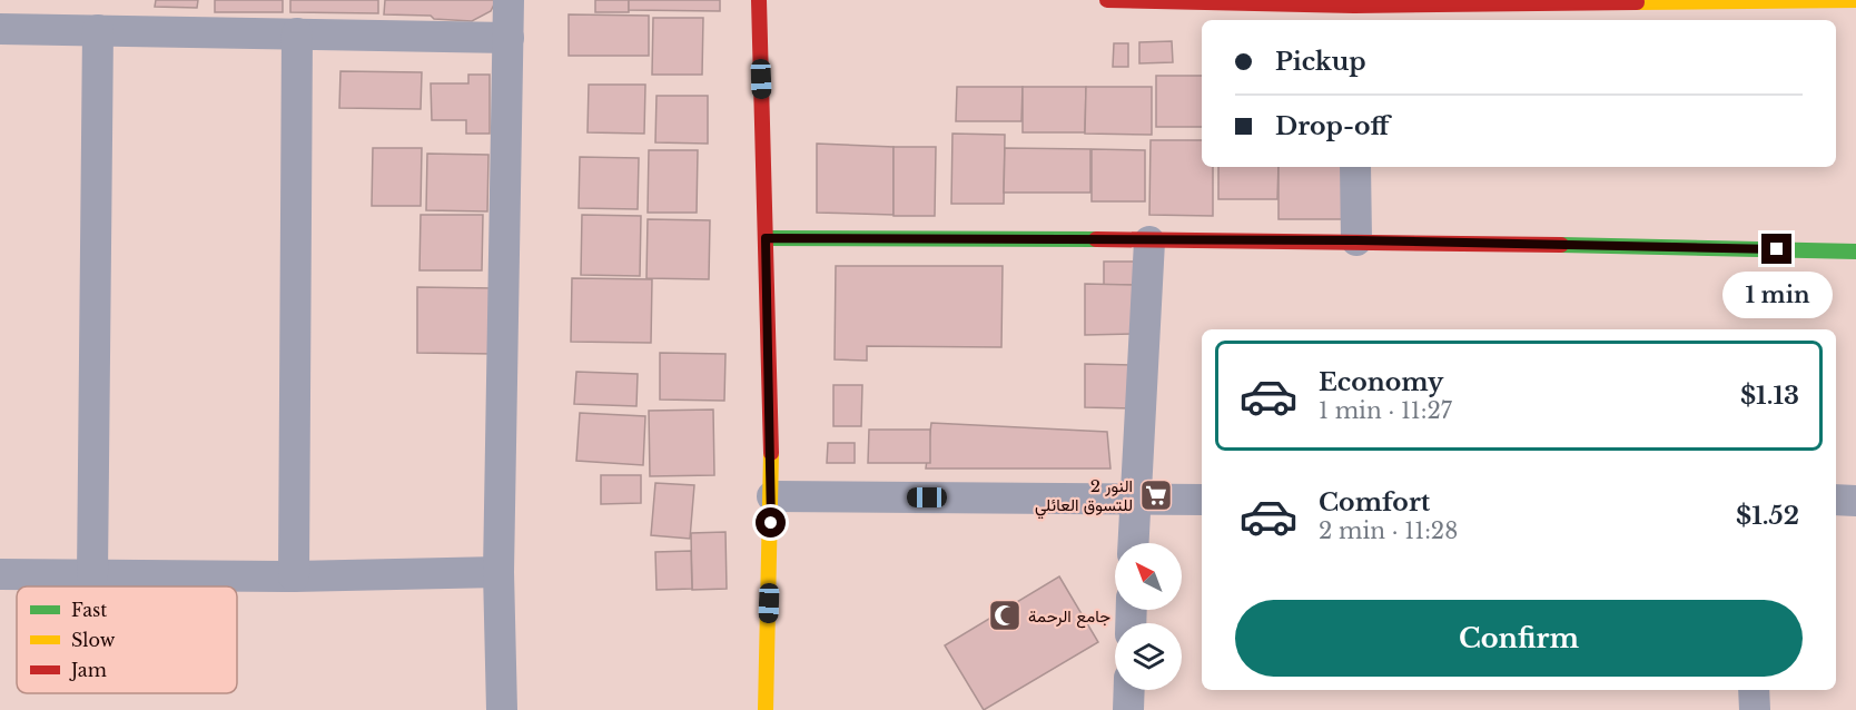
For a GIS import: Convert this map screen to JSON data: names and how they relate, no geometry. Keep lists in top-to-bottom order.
{
  "places": {
    "supermarket": ["النور 2 للتسوق العائلي"],
    "mosque": ["جامع الرحمة"]
  },
  "legend": ["Fast", "Slow", "Jam"],
  "north": "top left",
  "page": {
    "banner": ["Pickup", "Drop-off"],
    "bubble": "1 min",
    "list": [
      {
        "name": "Economy",
        "note": "1 min · 11:27",
        "value": "$1.13"
      },
      {
        "name": "Comfort",
        "note": "2 min · 11:28",
        "value": "$1.52"
      }
    ],
    "buttons": "Confirm"
  }
}
